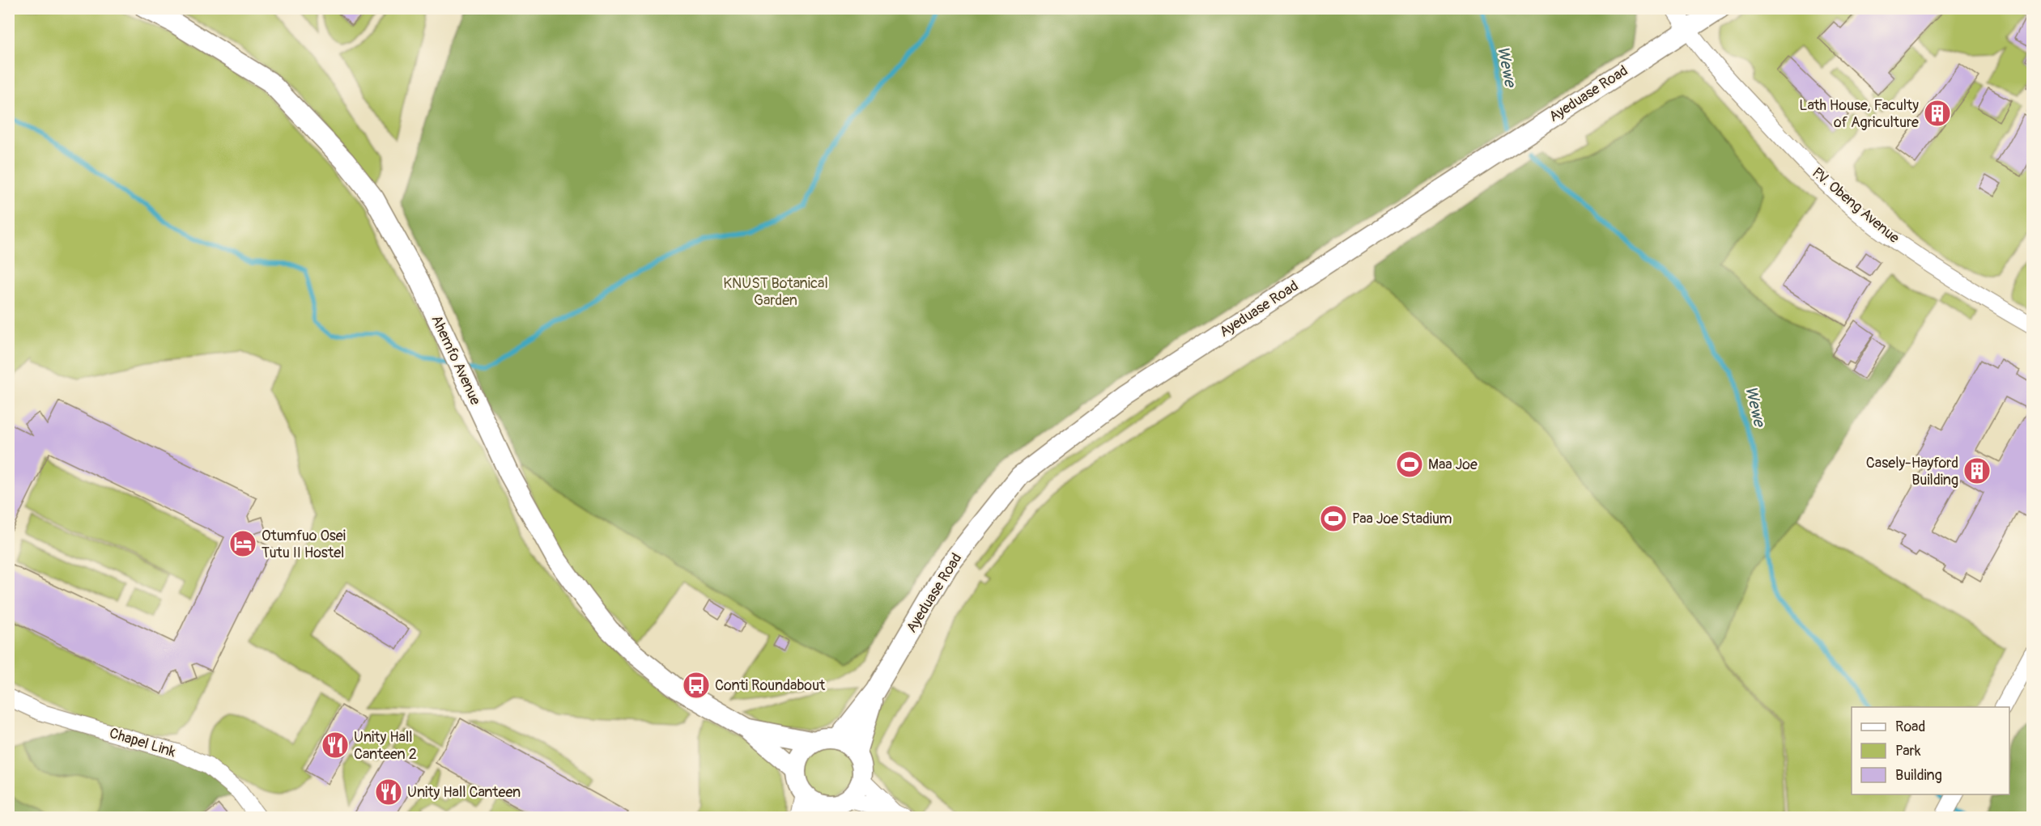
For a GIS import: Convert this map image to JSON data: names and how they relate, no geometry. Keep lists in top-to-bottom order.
{
  "streets": {
    "street": [
      "Ayeduase Road",
      "P.V. Obeng Avenue",
      "Ahemfo Avenue",
      "Chapel Link"
    ]
  },
  "crossings": [
    ["Ayeduase Road", "P.V. Obeng Avenue"],
    ["Ayeduase Road", "Ahemfo Avenue"]
  ],
  "water": ["Wewe"],
  "parks": ["KNUST Botanical Garden"],
  "places": {
    "building": ["Lath House, Faculty of Agriculture", "Casely-Hayford Building"],
    "sports": ["Maa Joe", "Paa Joe Stadium"],
    "hotel": ["Otumfuo Osei Tutu II Hostel"],
    "bus stop": ["Conti Roundabout"],
    "restaurant": ["Unity Hall Canteen 2", "Unity Hall Canteen"]
  },
  "legend": ["Road", "Park", "Building"]
}
